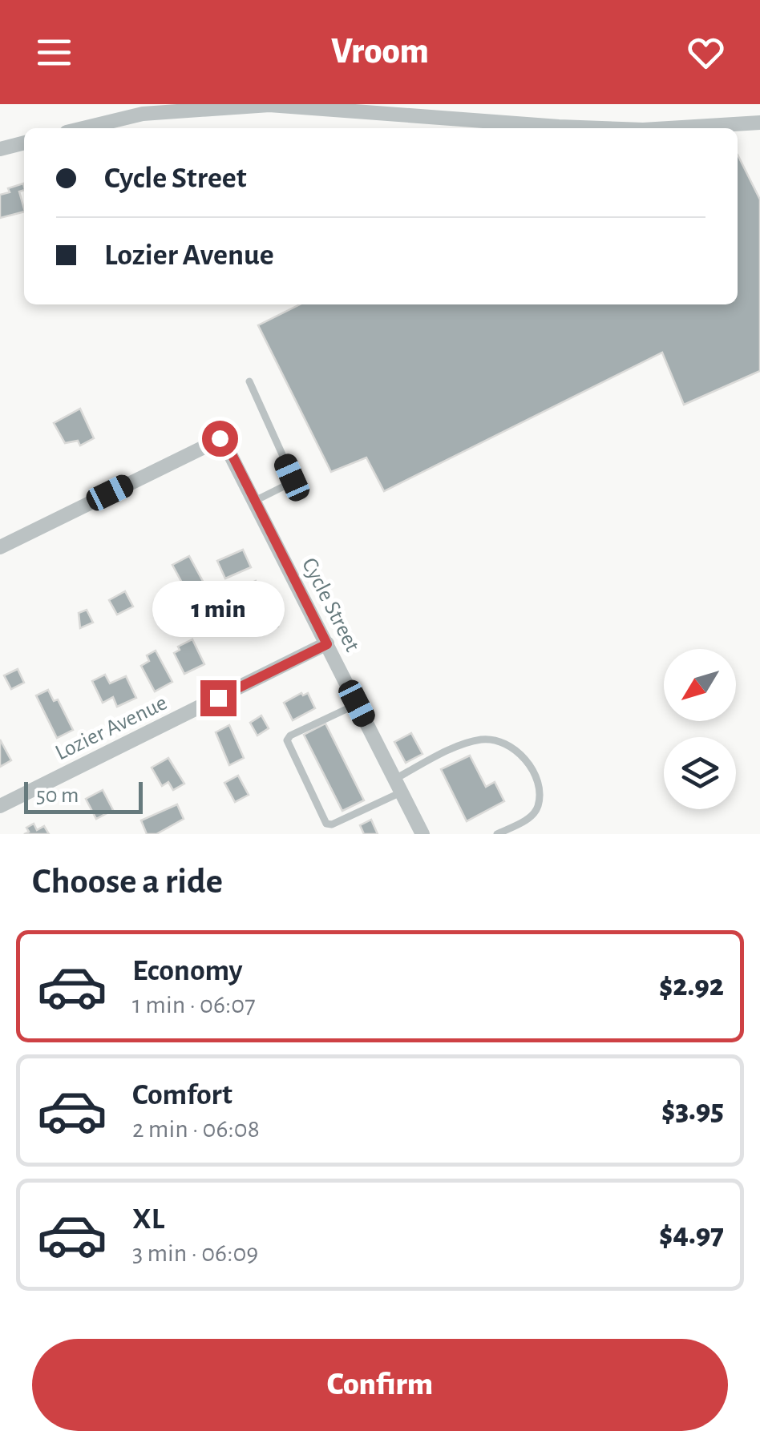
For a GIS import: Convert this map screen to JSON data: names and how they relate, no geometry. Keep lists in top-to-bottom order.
{
  "streets": {
    "street": ["Cycle Street", "Lozier Avenue"]
  },
  "crossings": [
    ["Cycle Street", "Lozier Avenue"]
  ],
  "scale_bar": "50 m",
  "north": "bottom left",
  "page": {
    "header": "Vroom",
    "banner": ["Cycle Street", "Lozier Avenue"],
    "bubble": "1 min",
    "scale": "50 m",
    "heading": "Choose a ride",
    "list": [
      {
        "name": "Economy",
        "note": "1 min · 06:07",
        "value": "$2.92"
      },
      {
        "name": "Comfort",
        "note": "2 min · 06:08",
        "value": "$3.95"
      },
      {
        "name": "XL",
        "note": "3 min · 06:09",
        "value": "$4.97"
      }
    ],
    "buttons": "Confirm"
  }
}
